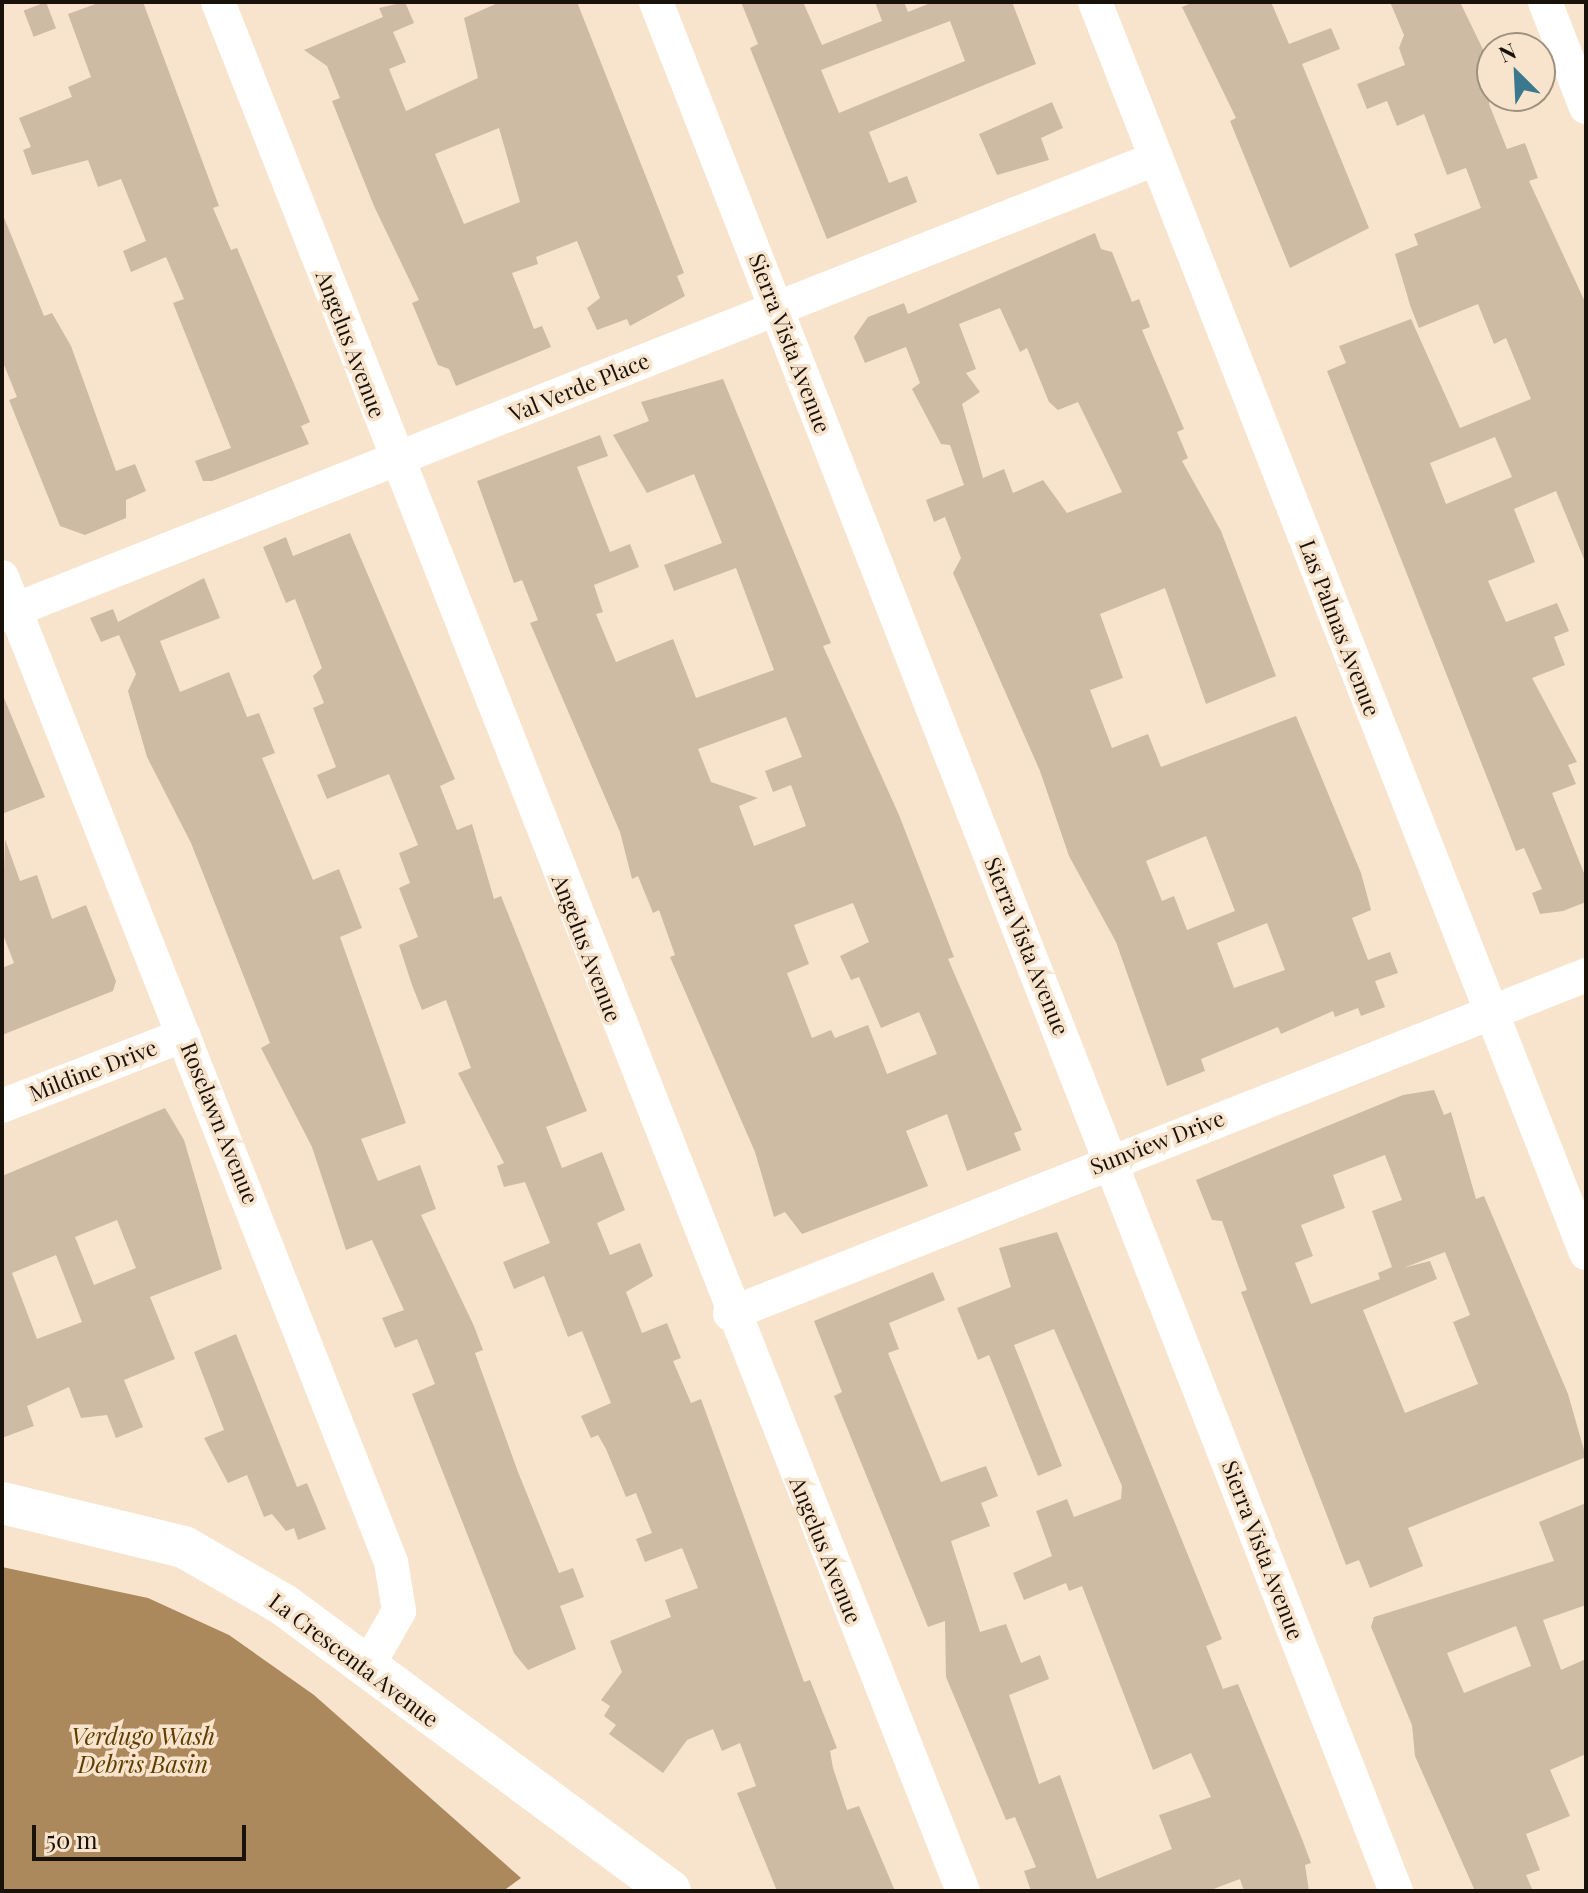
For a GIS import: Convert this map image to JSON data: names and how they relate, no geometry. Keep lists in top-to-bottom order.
{
  "streets": {
    "main road": ["La Crescenta Avenue"],
    "street": [
      "Sierra Vista Avenue",
      "Angelus Avenue",
      "Val Verde Place",
      "Las Palmas Avenue",
      "Mildine Drive",
      "Roselawn Avenue",
      "Sunview Drive"
    ]
  },
  "crossings": [
    ["Sierra Vista Avenue", "Val Verde Place"],
    ["Sierra Vista Avenue", "Sunview Drive"],
    ["Angelus Avenue", "Val Verde Place"],
    ["Angelus Avenue", "Sunview Drive"],
    ["Val Verde Place", "Las Palmas Avenue"],
    ["Val Verde Place", "Roselawn Avenue"],
    ["Las Palmas Avenue", "Sunview Drive"],
    ["Mildine Drive", "Roselawn Avenue"],
    ["Roselawn Avenue", "La Crescenta Avenue"]
  ],
  "water": ["Verdugo Wash Debris Basin"],
  "scale_bar": "50 m",
  "north": "top left"
}
